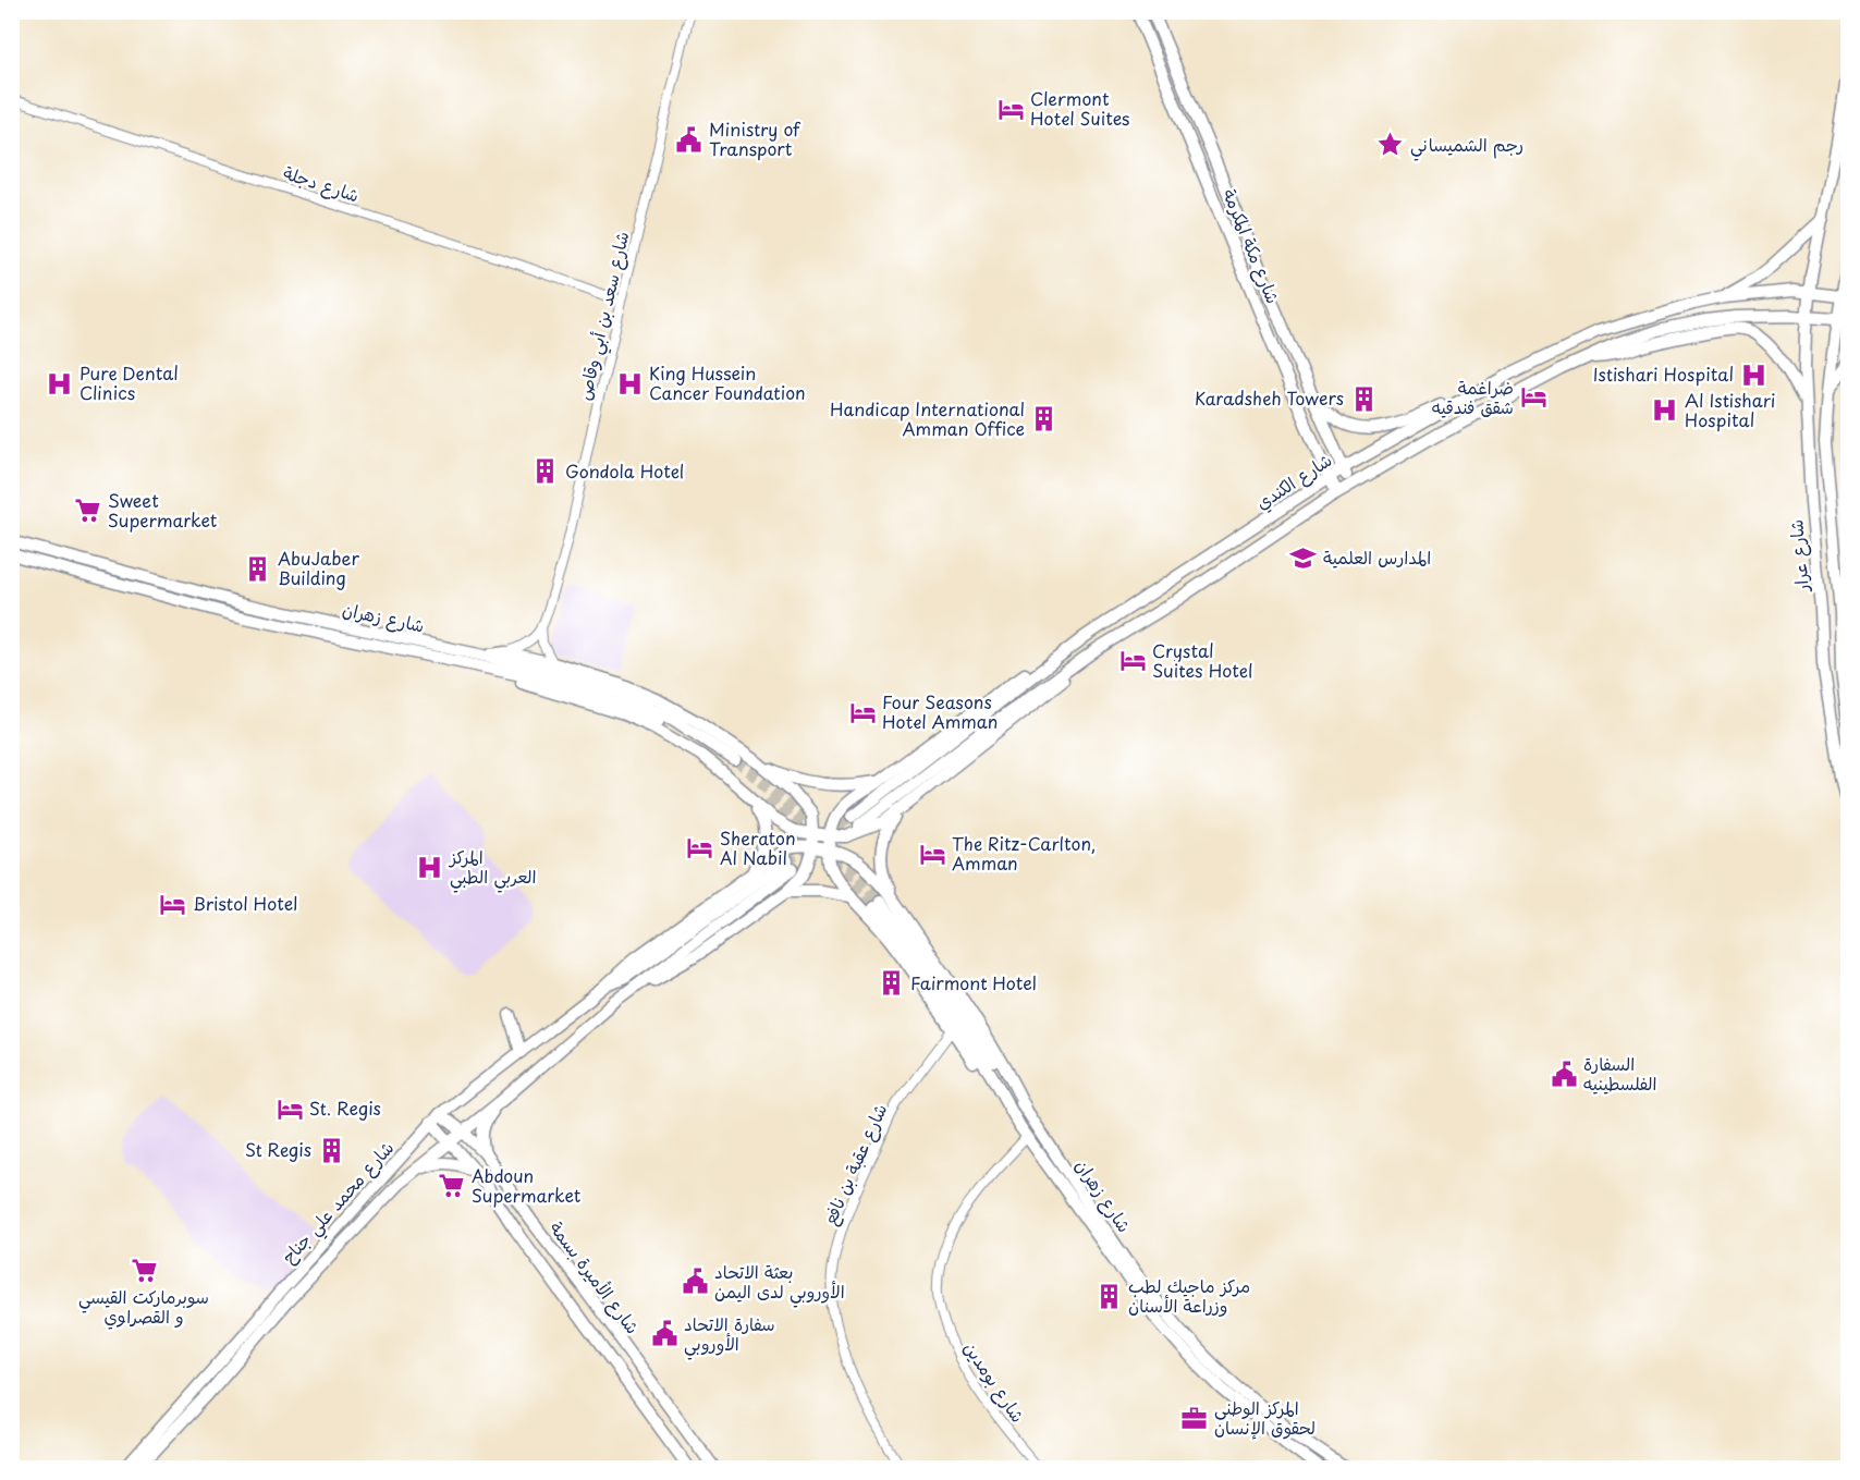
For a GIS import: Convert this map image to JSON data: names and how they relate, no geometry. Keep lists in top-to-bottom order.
{
  "streets": {
    "main road": [
      "شارع مكة المكرمة",
      "شارع الكندي",
      "شارع عرار",
      "شارع زهران",
      "شارع محمد علي جناح",
      "شارع الأميرة بسمة"
    ],
    "street": [
      "شارع دجلة",
      "شارع سعد بن أبي وقاص",
      "شارع عقبة بن نافع",
      "شارع بومدين"
    ]
  },
  "crossings": [
    ["شارع دجلة", "شارع سعد بن أبي وقاص"],
    ["شارع مكة المكرمة", "شارع الكندي"],
    ["شارع الكندي", "شارع عرار"],
    ["شارع زهران", "شارع بومدين"],
    ["شارع محمد علي جناح", "شارع الأميرة بسمة"]
  ],
  "places": {
    "hotel": [
      "Clermont Hotel Suites",
      "ضراغمة شقق فندقيه",
      "Crystal Suites Hotel",
      "Four Seasons Hotel Amman",
      "Sheraton Al Nabil",
      "The Ritz-Carlton, Amman",
      "Bristol Hotel",
      "St. Regis"
    ],
    "public building": [
      "Ministry of Transport",
      "السفارة الفلسطينيه",
      "بعثة الاتحاد الأوروبي لدى اليمن",
      "سفارة الاتحاد الأوروبي"
    ],
    "place": ["رجم الشميساني"],
    "hospital": [
      "Istishari Hospital",
      "Pure Dental Clinics",
      "King Hussein Cancer Foundation",
      "Al Istishari Hospital",
      "المركز العربي الطبي"
    ],
    "building": [
      "Karadsheh Towers",
      "Handicap International Amman Office",
      "Gondola Hotel",
      "AbuJaber Building",
      "Fairmont Hotel",
      "St Regis",
      "مركز ماجيك لطب وزراعة الأسنان"
    ],
    "supermarket": ["Sweet Supermarket", "Abdoun Supermarket", "سوبرماركت القيسي و القصراوي"],
    "school or university": ["المدارس العلمية"],
    "office": ["المركز الوطني لحقوق الإنسان"]
  }
}
